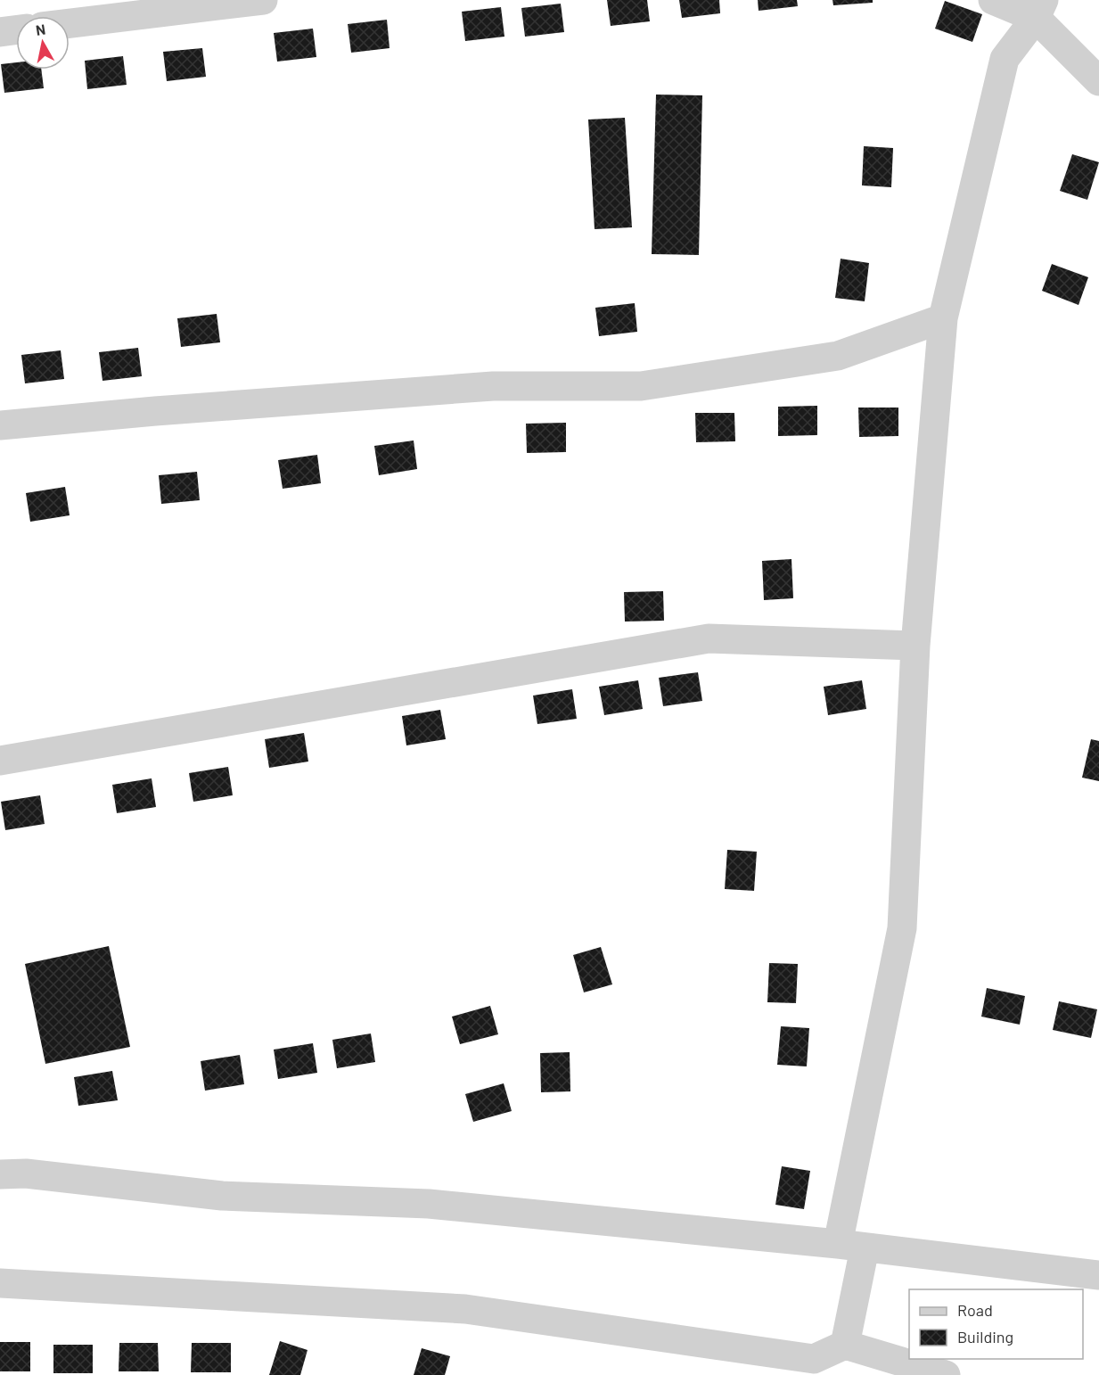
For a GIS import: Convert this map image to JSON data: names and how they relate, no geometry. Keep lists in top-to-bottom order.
{
  "legend": ["Road", "Building"],
  "north": "top"
}
